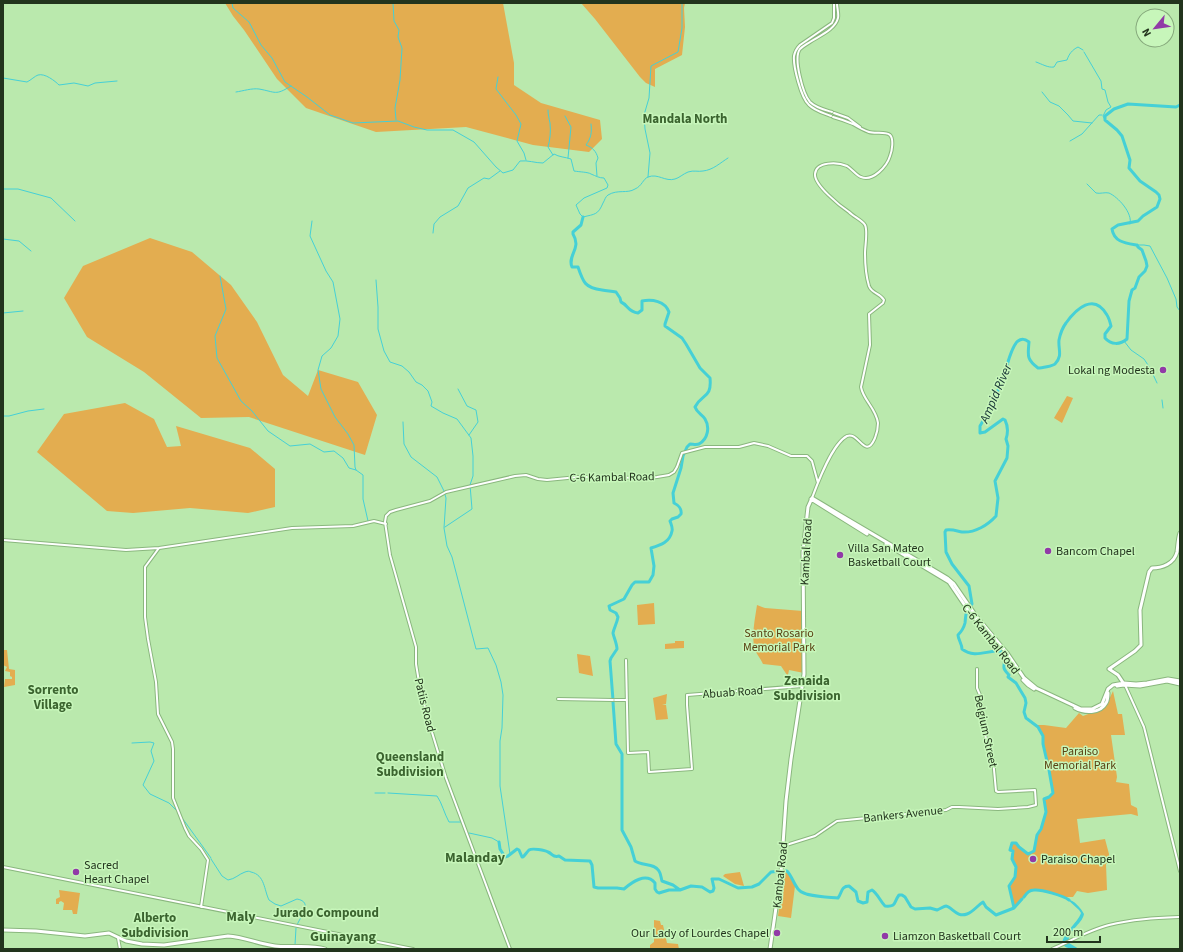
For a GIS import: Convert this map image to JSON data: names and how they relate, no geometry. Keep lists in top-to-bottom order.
{
  "streets": {
    "main road": ["C-6 Kambal Road", "Kambal Road"],
    "street": [
      "Abuab Road",
      "Patiis Road",
      "Belgium Street",
      "Bankers Avenue"
    ]
  },
  "crossings": [
    ["C-6 Kambal Road", "Kambal Road"],
    ["C-6 Kambal Road", "Patiis Road"],
    ["Kambal Road", "Abuab Road"],
    ["Kambal Road", "Bankers Avenue"],
    ["Belgium Street", "Bankers Avenue"]
  ],
  "districts": [
    "Mandala North",
    "Zenaida Subdivision",
    "Sorrento Village",
    "Queensland Subdivision",
    "Malanday",
    "Jurado Compound",
    "Maly",
    "Alberto Subdivision",
    "Guinayang"
  ],
  "water": ["Ampid River"],
  "parks": ["Santo Rosario Memorial Park", "Paraiso Memorial Park"],
  "places": [
    "Lokal ng Modesta",
    "Bancom Chapel",
    "Villa San Mateo Basketball Court",
    "Paraiso Chapel",
    "Sacred Heart Chapel",
    "Our Lady of Lourdes Chapel",
    "Liamzon Basketball Court"
  ],
  "scale_bar": "200 m",
  "north": "bottom left"
}
